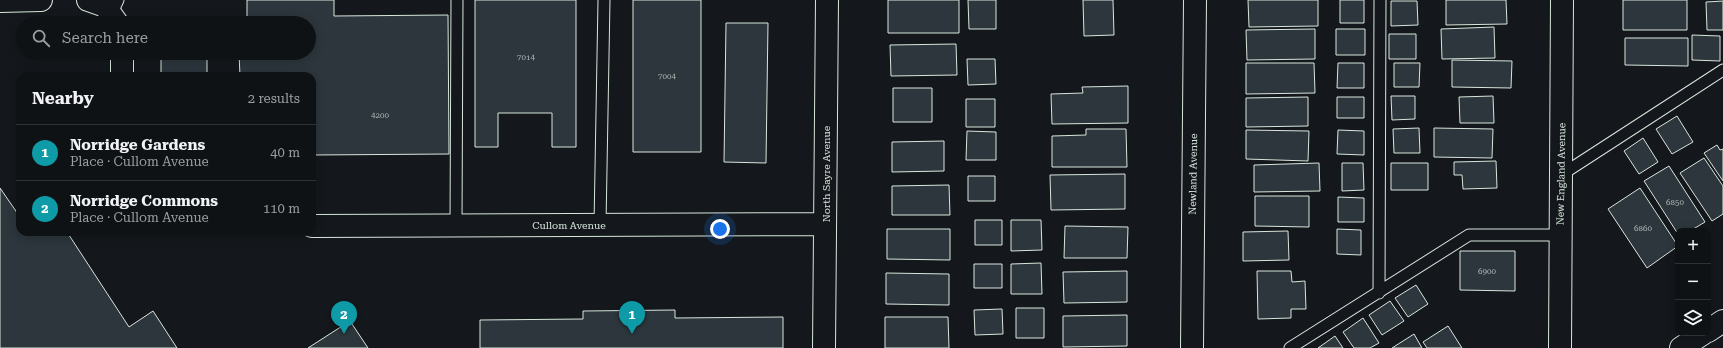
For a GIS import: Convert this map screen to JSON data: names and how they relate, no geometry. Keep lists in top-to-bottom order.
{
  "streets": {
    "street": [
      "North Sayre Avenue",
      "Newland Avenue",
      "New England Avenue",
      "Cullom Avenue"
    ]
  },
  "crossings": [
    ["North Sayre Avenue", "Cullom Avenue"]
  ],
  "house_numbers": [
    "7014",
    "7004",
    "4200",
    "6850",
    "6860",
    "6900"
  ],
  "page": {
    "search": "Search here",
    "heading": ["Nearby", "2 results"],
    "list": [
      {
        "mark": "1",
        "name": "Norridge Gardens",
        "note": "Place · Cullom Avenue",
        "value": "40 m"
      },
      {
        "mark": "2",
        "name": "Norridge Commons",
        "note": "Place · Cullom Avenue",
        "value": "110 m"
      }
    ],
    "map_buttons": ["+", "−"],
    "pins": ["1", "2"]
  }
}
